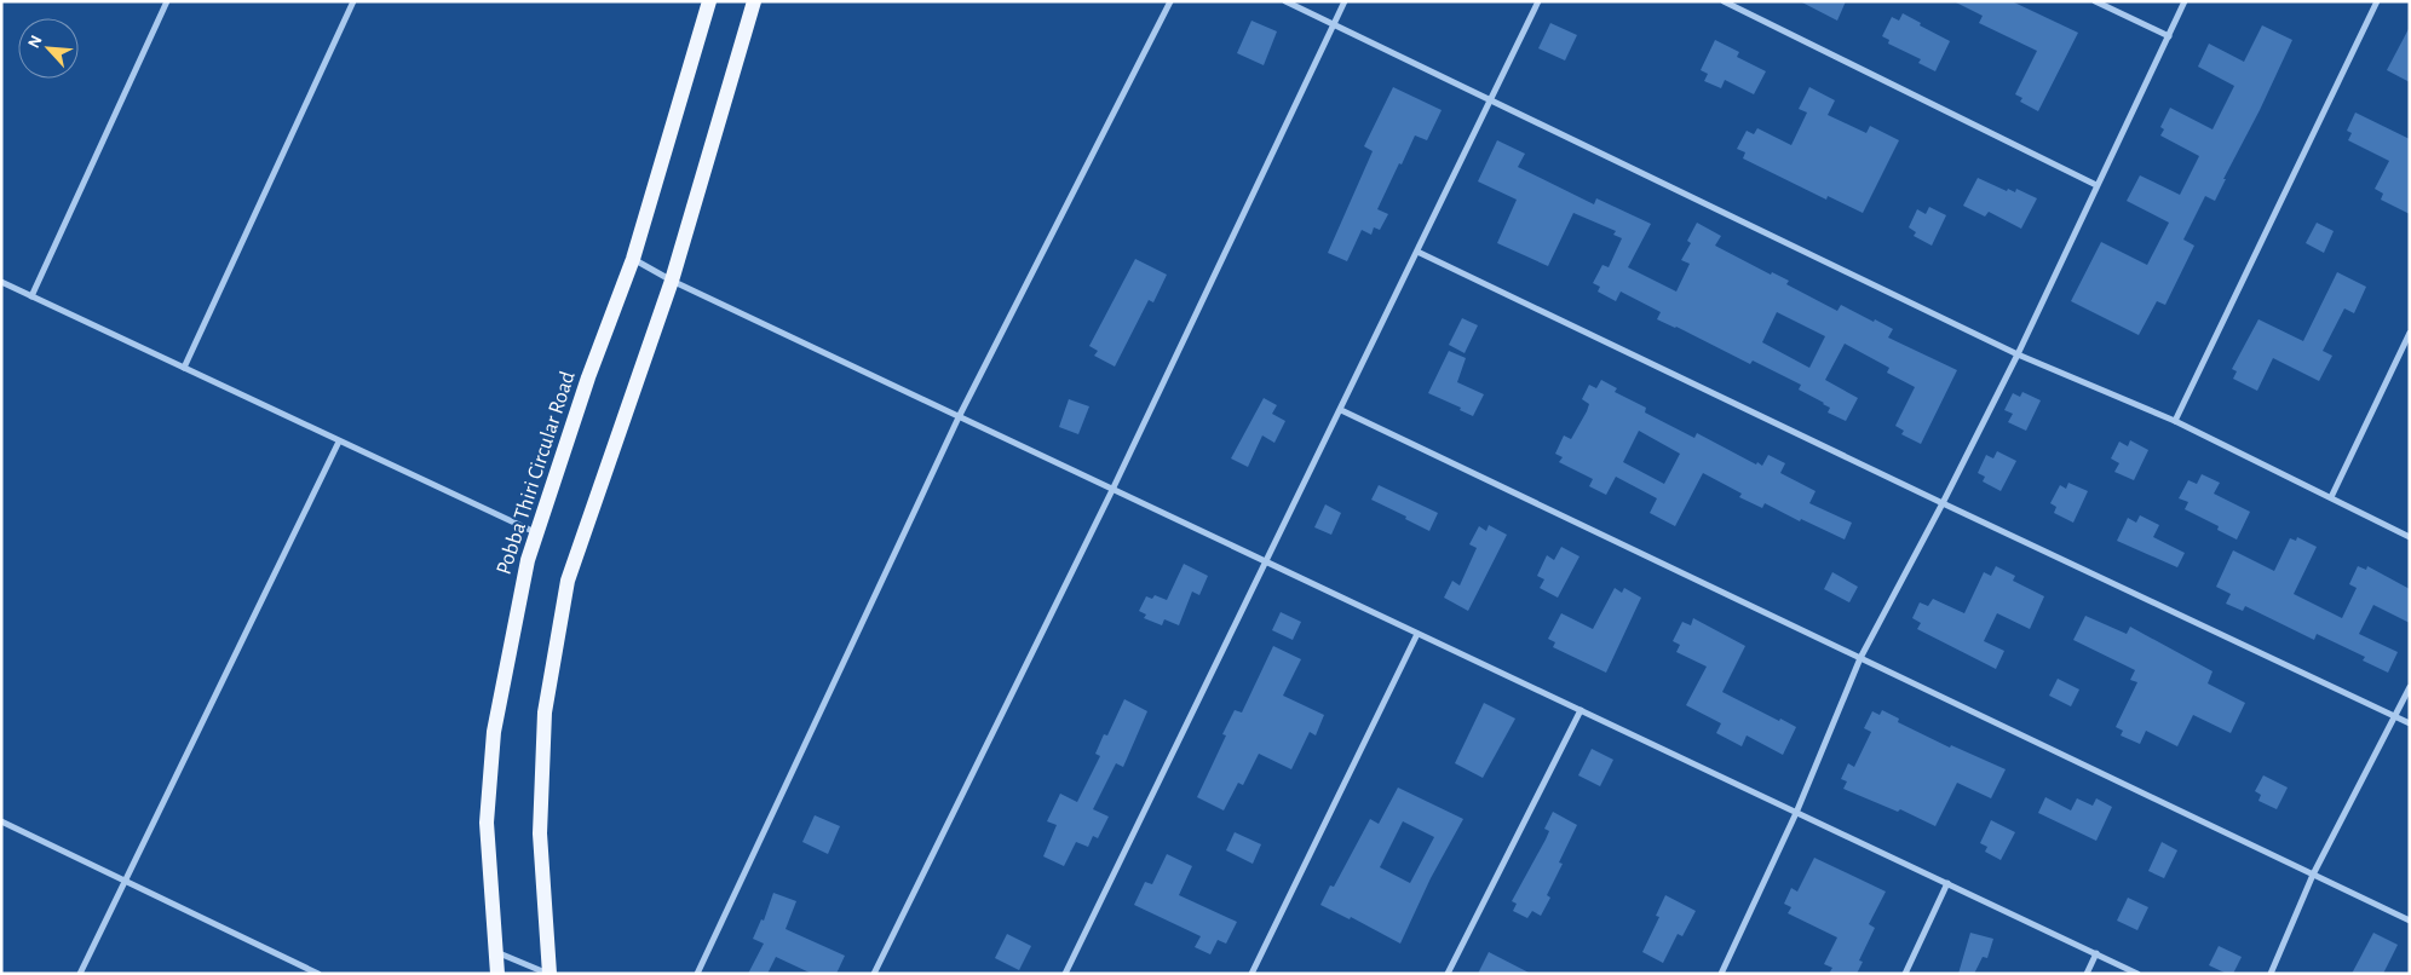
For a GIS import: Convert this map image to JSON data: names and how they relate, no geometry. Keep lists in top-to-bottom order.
{
  "streets": {
    "main road": ["Pobba Thiri Circular Road"]
  },
  "north": "top left"
}
